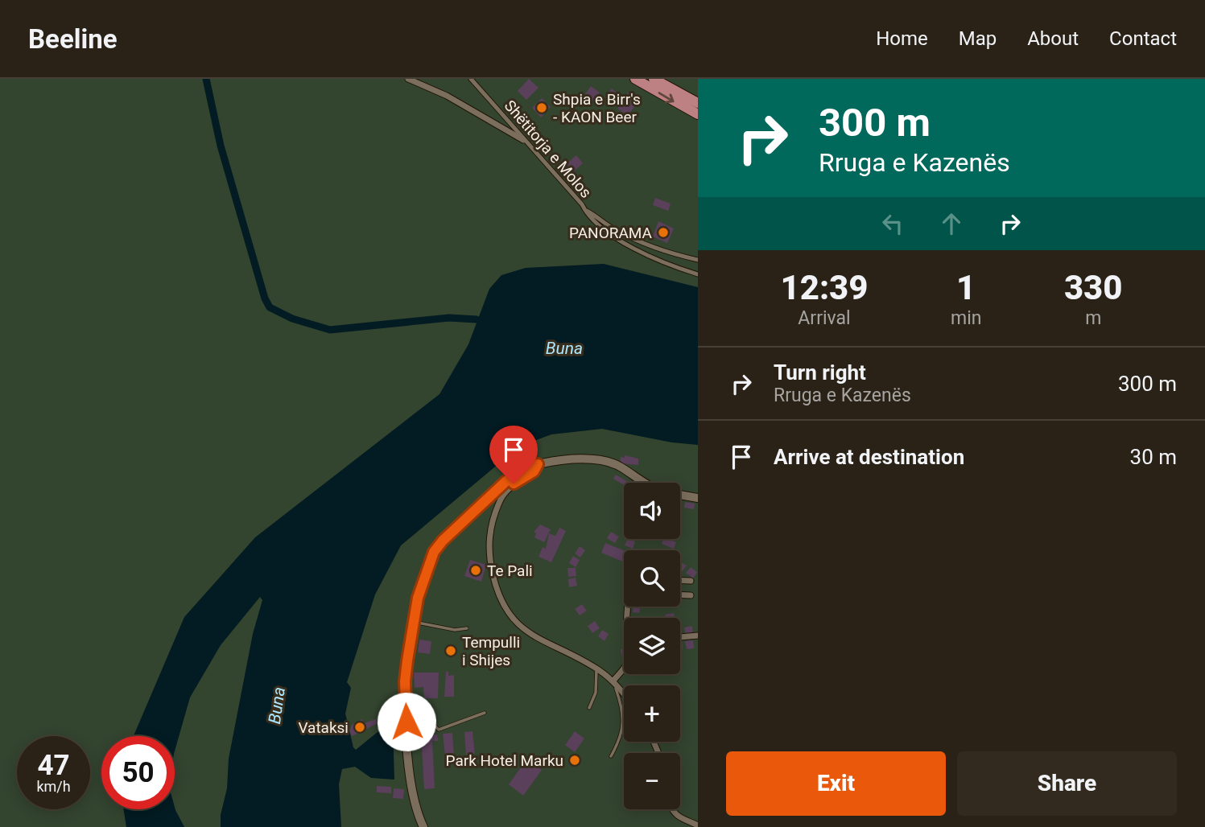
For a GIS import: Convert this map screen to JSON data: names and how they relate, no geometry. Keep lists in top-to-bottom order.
{
  "streets": {
    "street": ["Shëtitorja e Molos"]
  },
  "water": ["Buna"],
  "places": [
    "Shpia e Birr's - KAON Beer",
    "PANORAMA",
    "Te Pali",
    "Tempulli i Shijes",
    "Vataksi",
    "Park Hotel Marku"
  ],
  "page": {
    "header": "Beeline",
    "nav": [
      "Home",
      "Map",
      "About",
      "Contact"
    ],
    "turn": ["300 m", "Rruga e Kazenës"],
    "eta": [
      "12:39",
      "Arrival",
      "1",
      "min",
      "330",
      "m"
    ],
    "list": [
      {
        "name": "Turn right",
        "note": "Rruga e Kazenës",
        "value": "300 m"
      },
      {
        "name": "Arrive at destination",
        "value": "30 m"
      }
    ],
    "map_buttons": ["+", "−"],
    "speed": "47 km/h",
    "limit": "50",
    "buttons": ["Exit", "Share"]
  }
}
